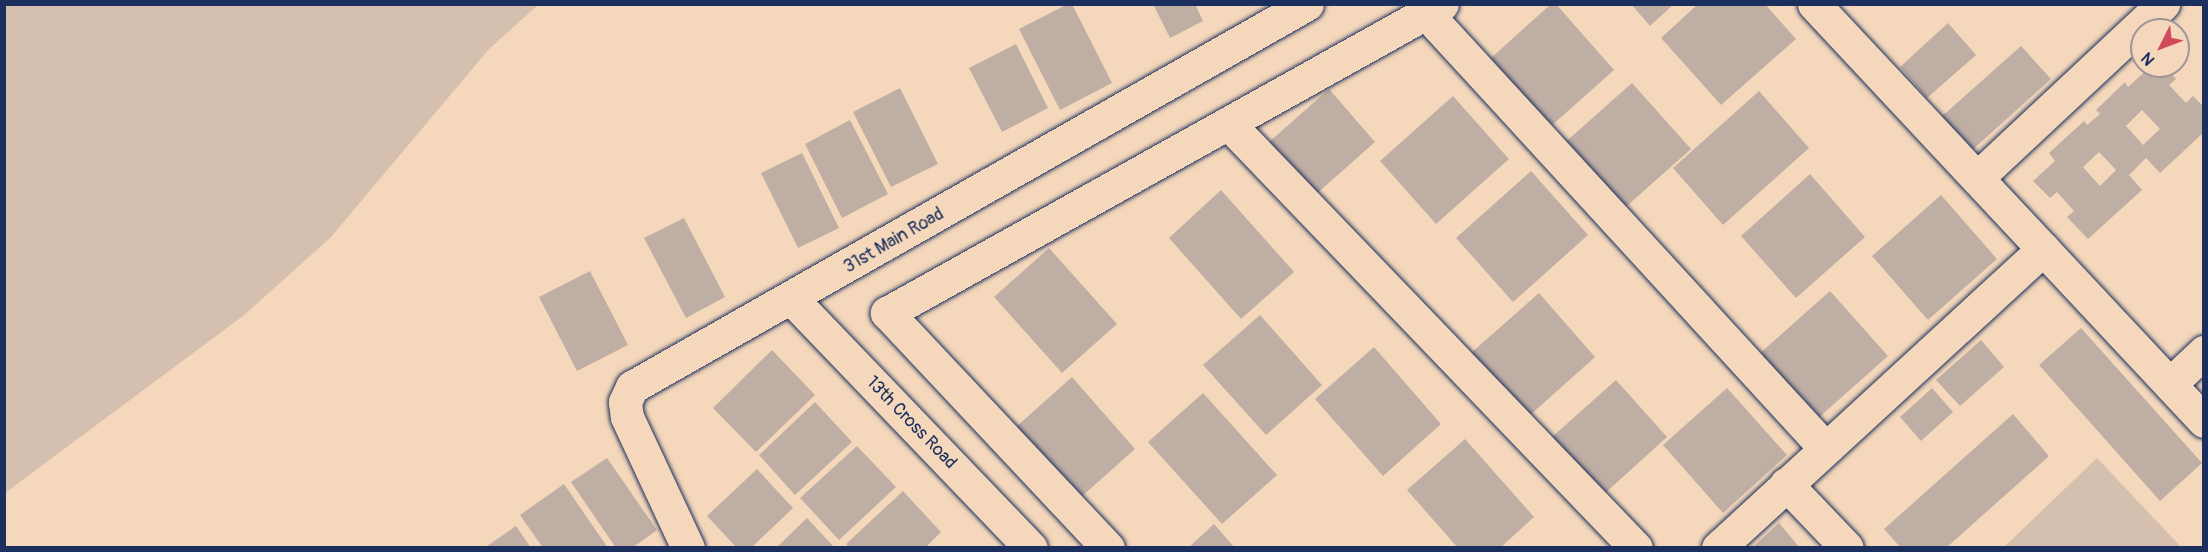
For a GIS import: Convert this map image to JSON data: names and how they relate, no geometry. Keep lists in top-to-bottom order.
{
  "streets": {
    "street": ["31st Main Road", "13th Cross Road"]
  },
  "crossings": [
    ["31st Main Road", "13th Cross Road"]
  ],
  "north": "bottom left"
}
